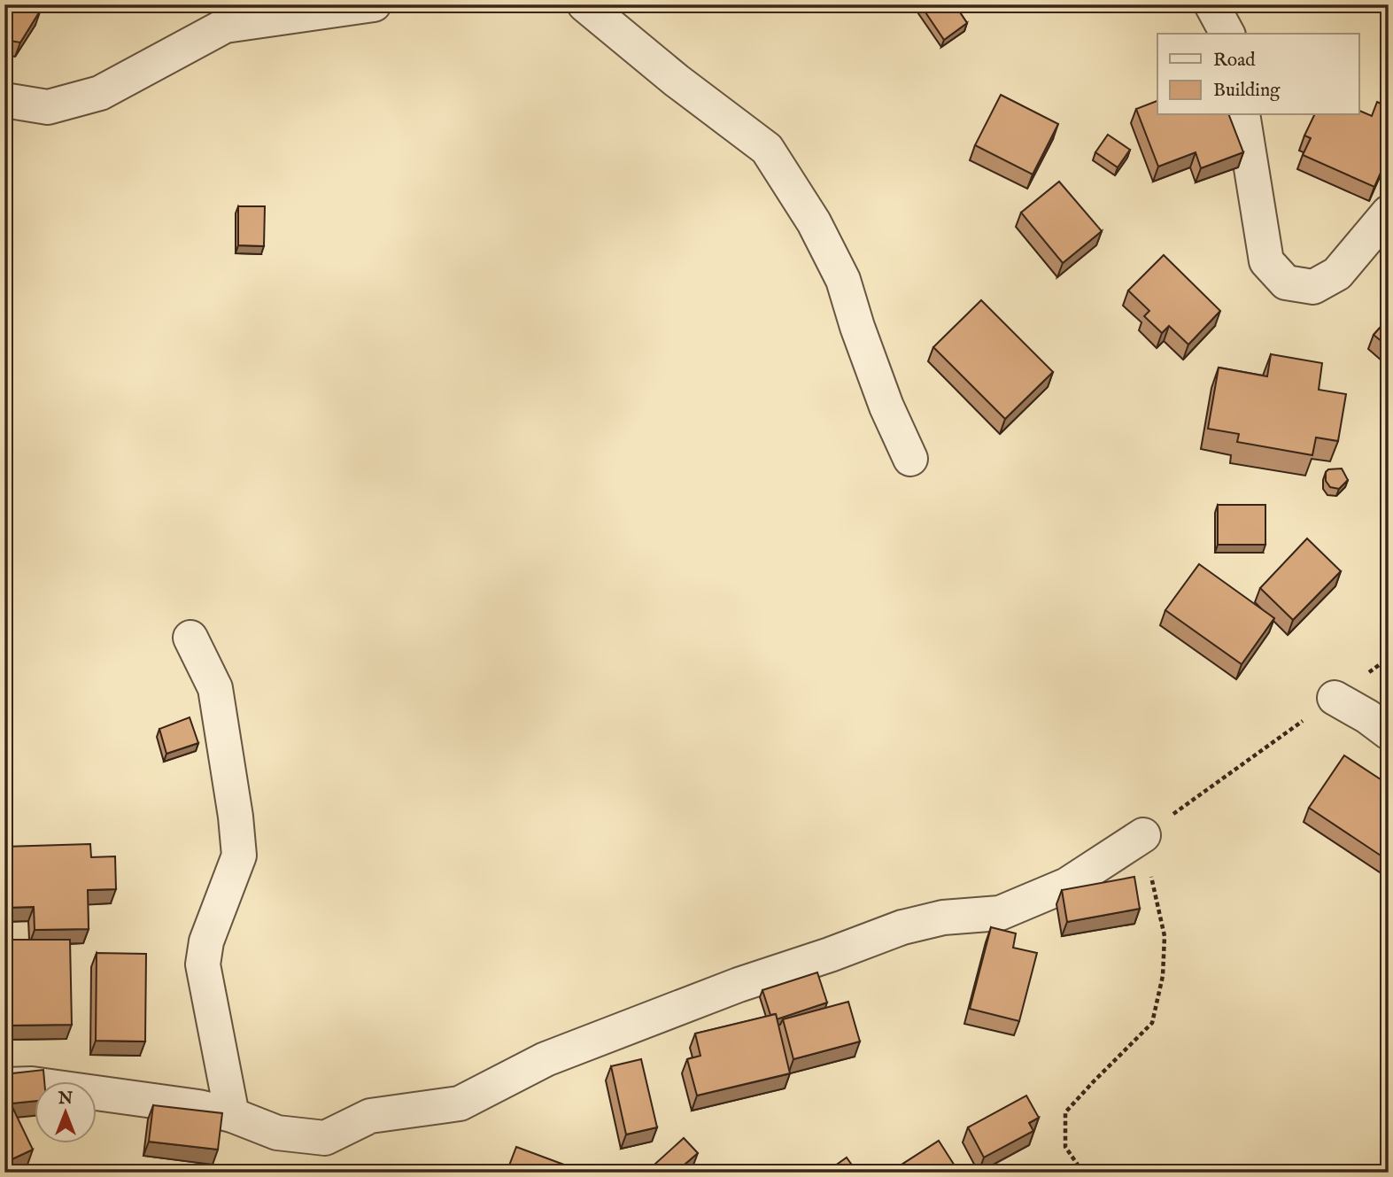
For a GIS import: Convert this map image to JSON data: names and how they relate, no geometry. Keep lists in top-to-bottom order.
{
  "legend": ["Road", "Building"],
  "north": "top"
}
